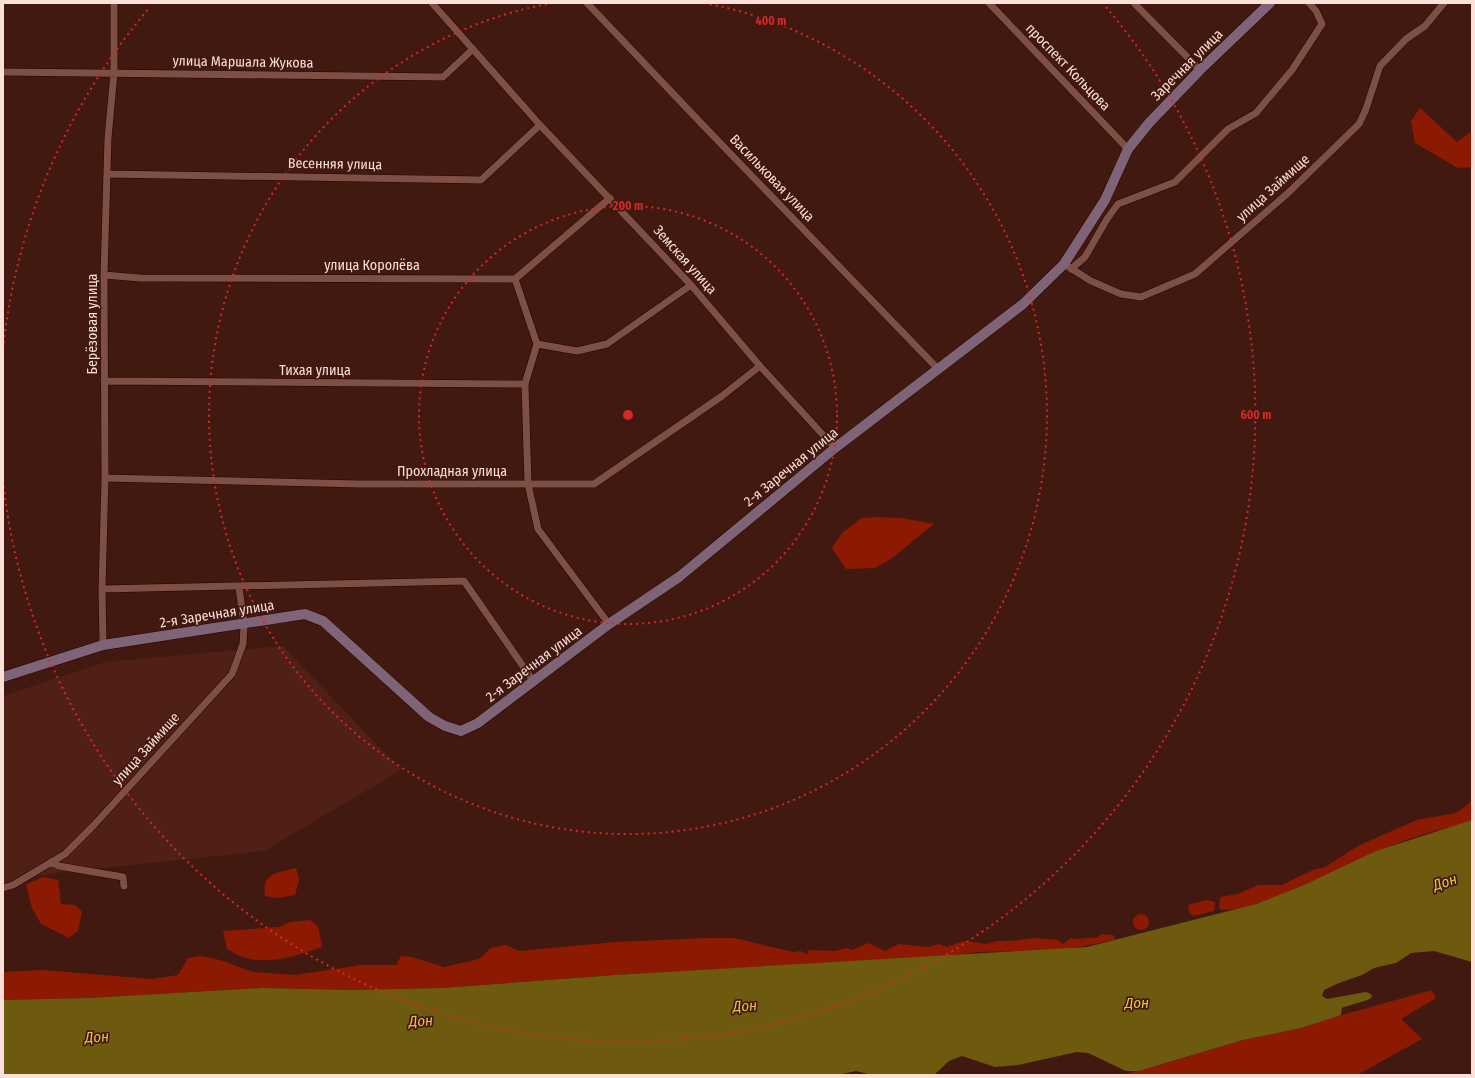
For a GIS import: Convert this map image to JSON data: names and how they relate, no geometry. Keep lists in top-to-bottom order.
{
  "streets": {
    "street": [
      "улица Маршала Жукова",
      "Заречная улица",
      "проспект Кольцова",
      "Весенняя улица",
      "Васильковая улица",
      "улица Займище",
      "Земская улица",
      "улица Королёва",
      "Берёзовая улица",
      "Тихая улица",
      "2-я Заречная улица",
      "Прохладная улица"
    ]
  },
  "crossings": [
    ["улица Маршала Жукова", "Земская улица"],
    ["улица Маршала Жукова", "Берёзовая улица"],
    ["Заречная улица", "проспект Кольцова"],
    ["Заречная улица", "улица Займище"],
    ["Заречная улица", "2-я Заречная улица"],
    ["Весенняя улица", "Земская улица"],
    ["Весенняя улица", "Берёзовая улица"],
    ["Васильковая улица", "2-я Заречная улица"],
    ["улица Займище", "2-я Заречная улица"],
    ["Земская улица", "2-я Заречная улица"],
    ["Земская улица", "Прохладная улица"],
    ["улица Королёва", "Берёзовая улица"],
    ["Берёзовая улица", "Тихая улица"],
    ["Берёзовая улица", "2-я Заречная улица"],
    ["Берёзовая улица", "Прохладная улица"]
  ],
  "water": ["Дон"],
  "rings": ["400 m", "200 m", "600 m"]
}
